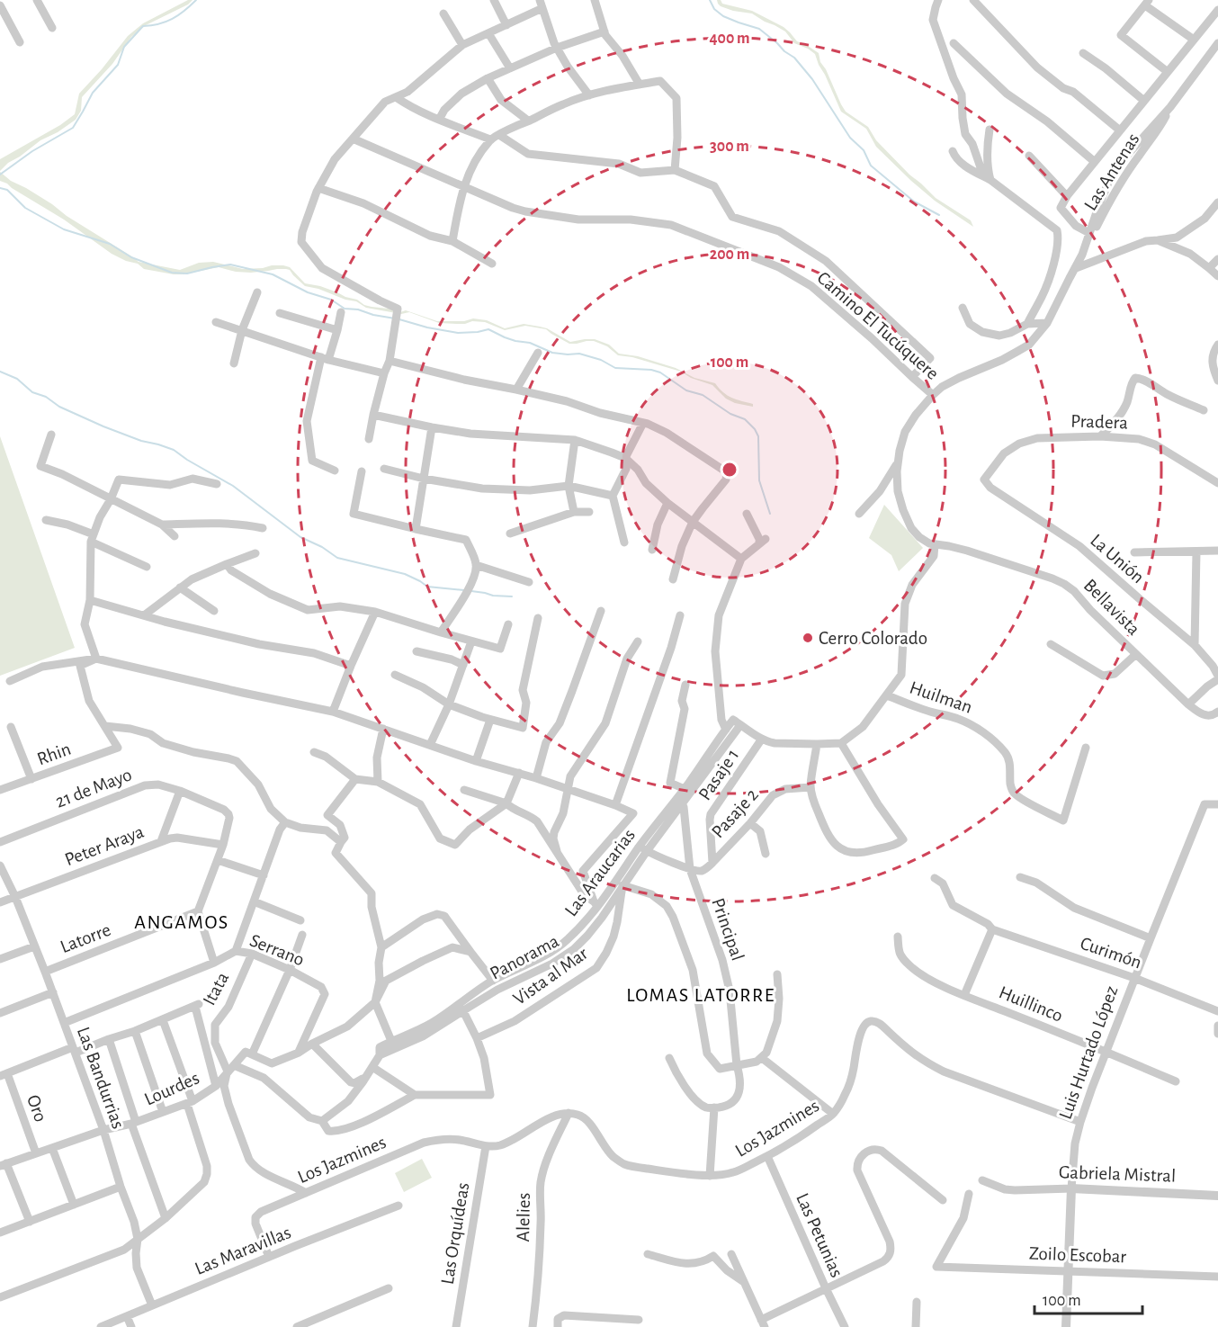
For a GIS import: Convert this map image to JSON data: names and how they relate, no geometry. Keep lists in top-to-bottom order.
{
  "streets": {
    "street": [
      "Las Antenas",
      "Camino El Tucúquere",
      "Pradera",
      "La Unión",
      "Bellavista",
      "Huilman",
      "Rhin",
      "Pasaje 1",
      "21 de Mayo",
      "Pasaje 2",
      "Peter Araya",
      "Las Araucarias",
      "Principal",
      "Latorre",
      "Serrano",
      "Curimón",
      "Panorama",
      "Vista al Mar",
      "Itata",
      "Huillinco",
      "Luis Hurtado López",
      "Las Bandurrias",
      "Lourdes",
      "Oro",
      "Los Jazmines",
      "Gabriela Mistral",
      "Alelies",
      "Las Orquídeas",
      "Las Petunias",
      "Las Maravillas",
      "Zoilo Escobar"
    ]
  },
  "crossings": [
    ["Las Antenas", "Camino El Tucúquere"],
    ["Las Antenas", "Bellavista"],
    ["Pradera", "La Unión"],
    ["Pasaje 1", "Pasaje 2"],
    ["21 de Mayo", "Peter Araya"],
    ["Pasaje 2", "Principal"],
    ["Peter Araya", "Las Bandurrias"],
    ["Las Araucarias", "Panorama"],
    ["Principal", "Panorama"],
    ["Latorre", "Las Bandurrias"],
    ["Serrano", "Itata"],
    ["Serrano", "Las Bandurrias"],
    ["Curimón", "Luis Hurtado López"],
    ["Panorama", "Vista al Mar"],
    ["Itata", "Lourdes"],
    ["Huillinco", "Luis Hurtado López"],
    ["Luis Hurtado López", "Los Jazmines"],
    ["Luis Hurtado López", "Gabriela Mistral"],
    ["Luis Hurtado López", "Zoilo Escobar"],
    ["Las Bandurrias", "Lourdes"],
    ["Las Bandurrias", "Las Maravillas"],
    ["Lourdes", "Oro"],
    ["Los Jazmines", "Alelies"],
    ["Los Jazmines", "Las Orquídeas"],
    ["Los Jazmines", "Las Petunias"],
    ["Los Jazmines", "Las Maravillas"]
  ],
  "districts": ["ANGAMOS", "LOMAS LATORRE"],
  "places": ["Cerro Colorado"],
  "scale_bar": "100 m",
  "rings": [
    "400 m",
    "300 m",
    "200 m",
    "100 m"
  ]
}
